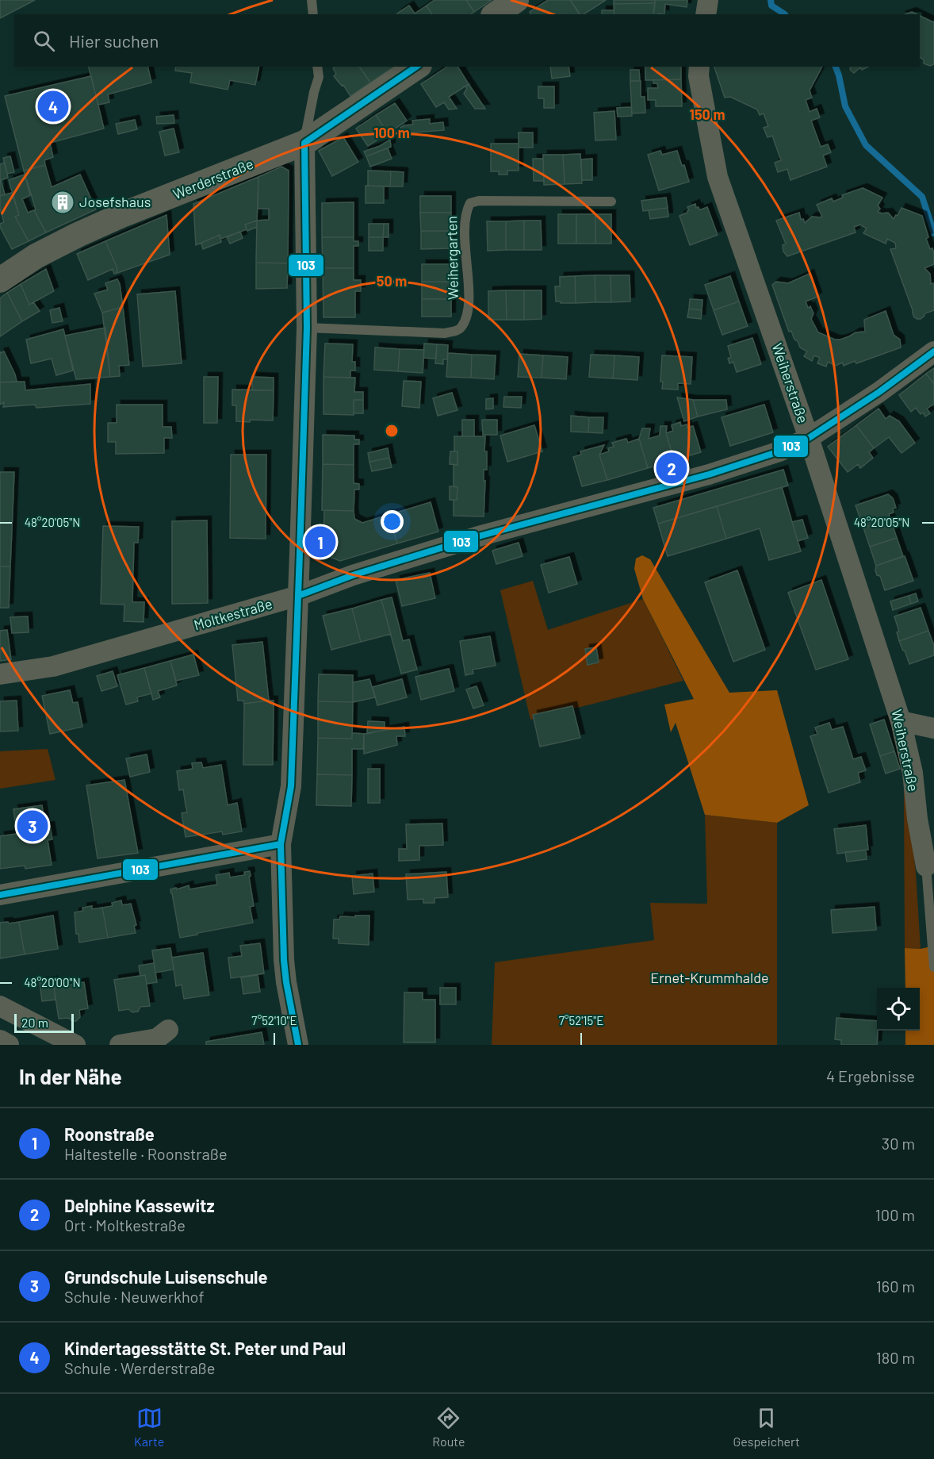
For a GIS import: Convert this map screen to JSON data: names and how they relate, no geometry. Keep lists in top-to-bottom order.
{
  "streets": {
    "street": ["Werderstraße", "Weiherstraße", "Moltkestraße"],
    "lane": ["Weihergarten"]
  },
  "crossings": [
    ["Weiherstraße", "Moltkestraße"]
  ],
  "parks": ["Ernet-Krummhalde"],
  "places": {
    "building": ["Josefshaus"]
  },
  "lines": ["transit line 103"],
  "scale_bar": "20 m",
  "page": {
    "search": "Hier suchen",
    "pins": [
      "4",
      "2",
      "1",
      "3"
    ],
    "scale": "20 m",
    "heading": ["In der Nähe", "4 Ergebnisse"],
    "list": [
      {
        "mark": "1",
        "name": "Roonstraße",
        "note": "Haltestelle · Roonstraße",
        "value": "30 m"
      },
      {
        "mark": "2",
        "name": "Delphine Kassewitz",
        "note": "Ort · Moltkestraße",
        "value": "100 m"
      },
      {
        "mark": "3",
        "name": "Grundschule Luisenschule",
        "note": "Schule · Neuwerkhof",
        "value": "160 m"
      },
      {
        "mark": "4",
        "name": "Kindertagesstätte St. Peter und Paul",
        "note": "Schule · Werderstraße",
        "value": "180 m"
      }
    ],
    "nav": ["Karte", "Route", "Gespeichert"]
  },
  "coordinates": [
    "48°20'05\"N",
    "48°20'00\"N",
    "7°52'10\"E",
    "7°52'15\"E"
  ],
  "rings": ["150 m", "100 m", "50 m"]
}
